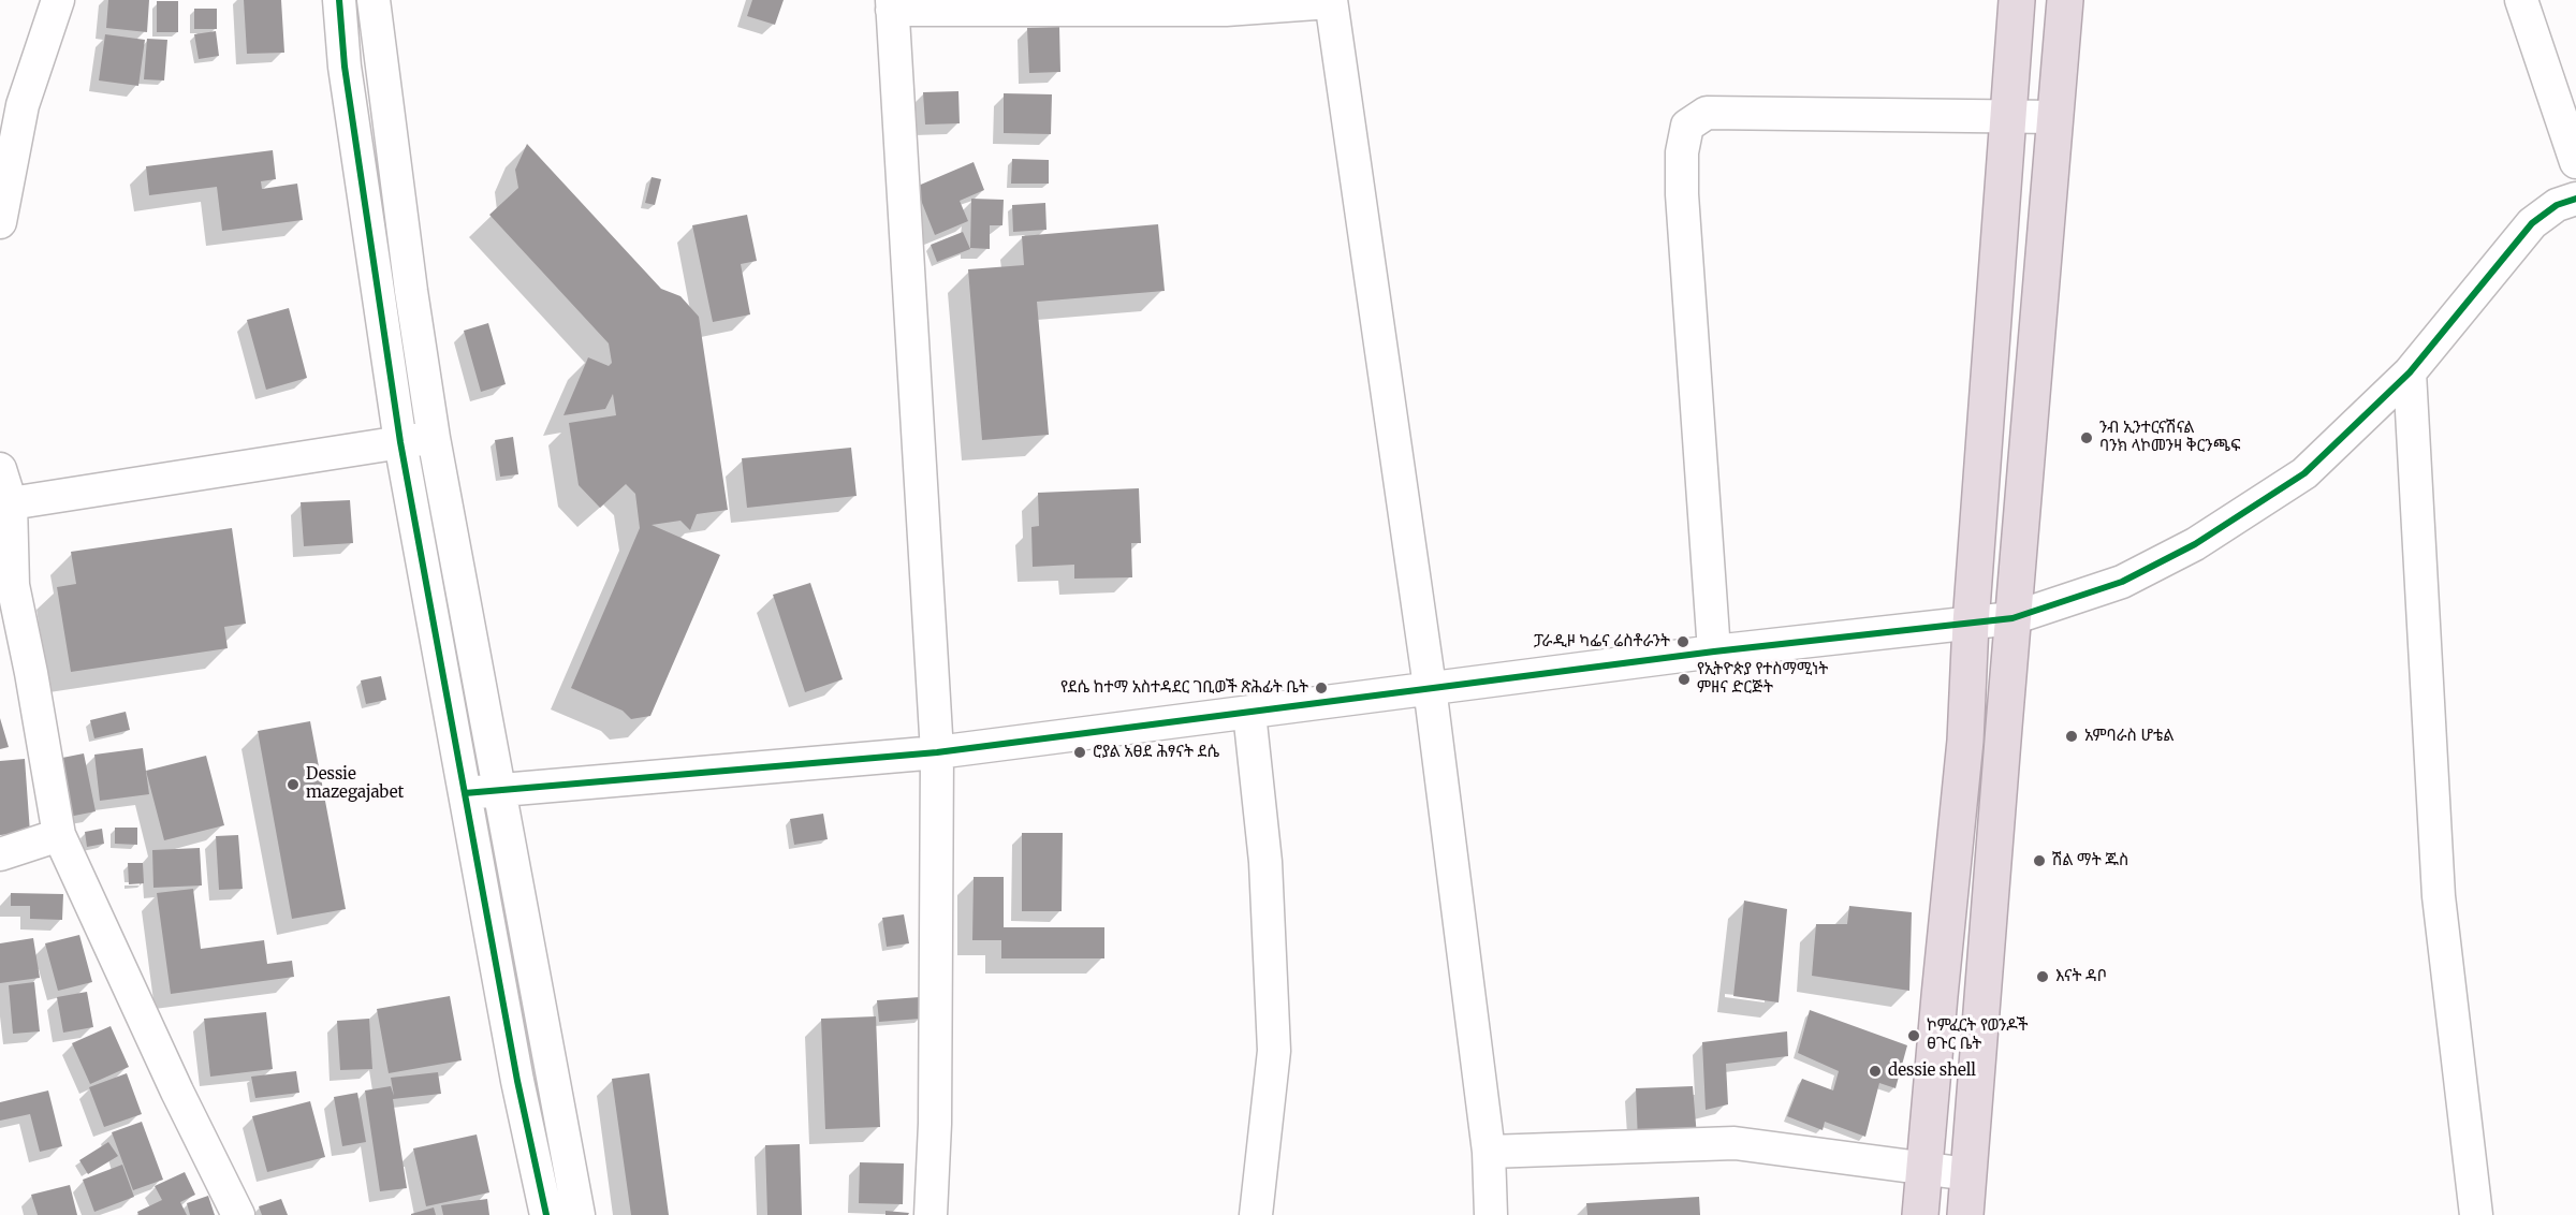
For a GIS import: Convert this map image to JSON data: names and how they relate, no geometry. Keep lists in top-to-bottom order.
{
  "places": [
    "ንብ ኢንተርናሽናል ባንክ ላኮመንዛ ቅርንጫፍ",
    "ፓራዲዞ ካፌና ሬስቶራንት",
    "የኢትዮጵያ የተስማሚነት ምዘና ድርጅት",
    "የደሴ ከተማ አስተዳደር ገቢወች ጽሕፊት ቤት",
    "አምባራስ ሆቴል",
    "ሮያል አፀደ ሕፃናት ደሴ",
    "Dessie mazegajabet",
    "ሽል ማት ጁስ",
    "እናት ዳቦ",
    "ኮምፈርት የወንዶች ፀጉር ቤት",
    "dessie shell"
  ]
}
